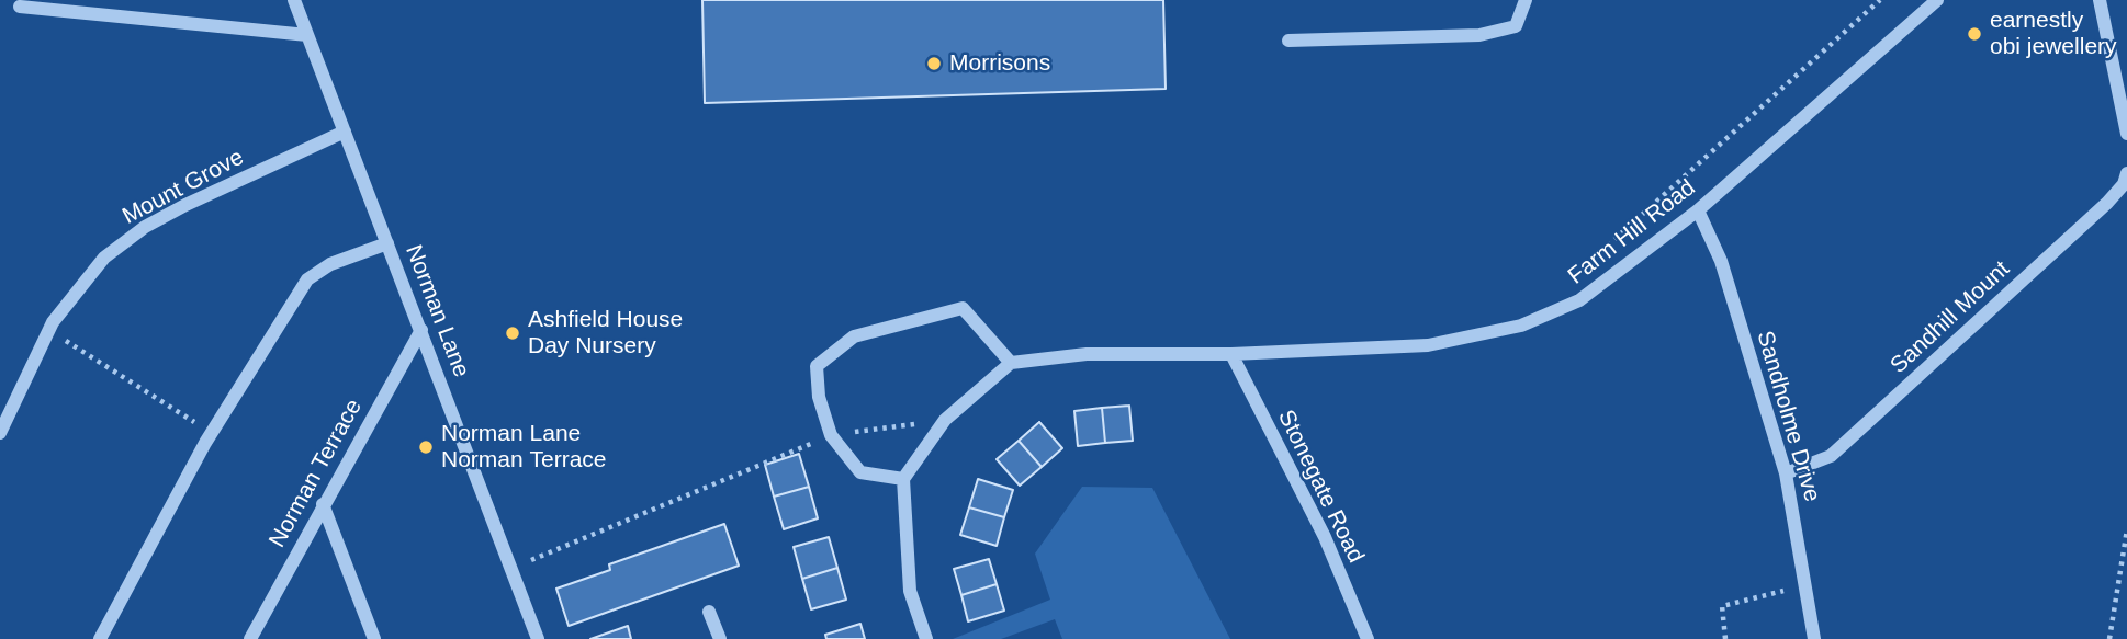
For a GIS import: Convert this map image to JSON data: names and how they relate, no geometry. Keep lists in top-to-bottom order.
{
  "streets": {
    "street": [
      "Mount Grove",
      "Farm Hill Road",
      "Norman Lane",
      "Sandhill Mount",
      "Sandholme Drive",
      "Norman Terrace",
      "Stonegate Road"
    ]
  },
  "crossings": [
    ["Mount Grove", "Norman Lane"],
    ["Farm Hill Road", "Sandholme Drive"],
    ["Farm Hill Road", "Stonegate Road"],
    ["Norman Lane", "Norman Terrace"],
    ["Sandhill Mount", "Sandholme Drive"]
  ],
  "places": [
    "earnestly obi jewellery",
    "Morrisons",
    "Ashfield House Day Nursery",
    "Norman Lane Norman Terrace"
  ]
}
